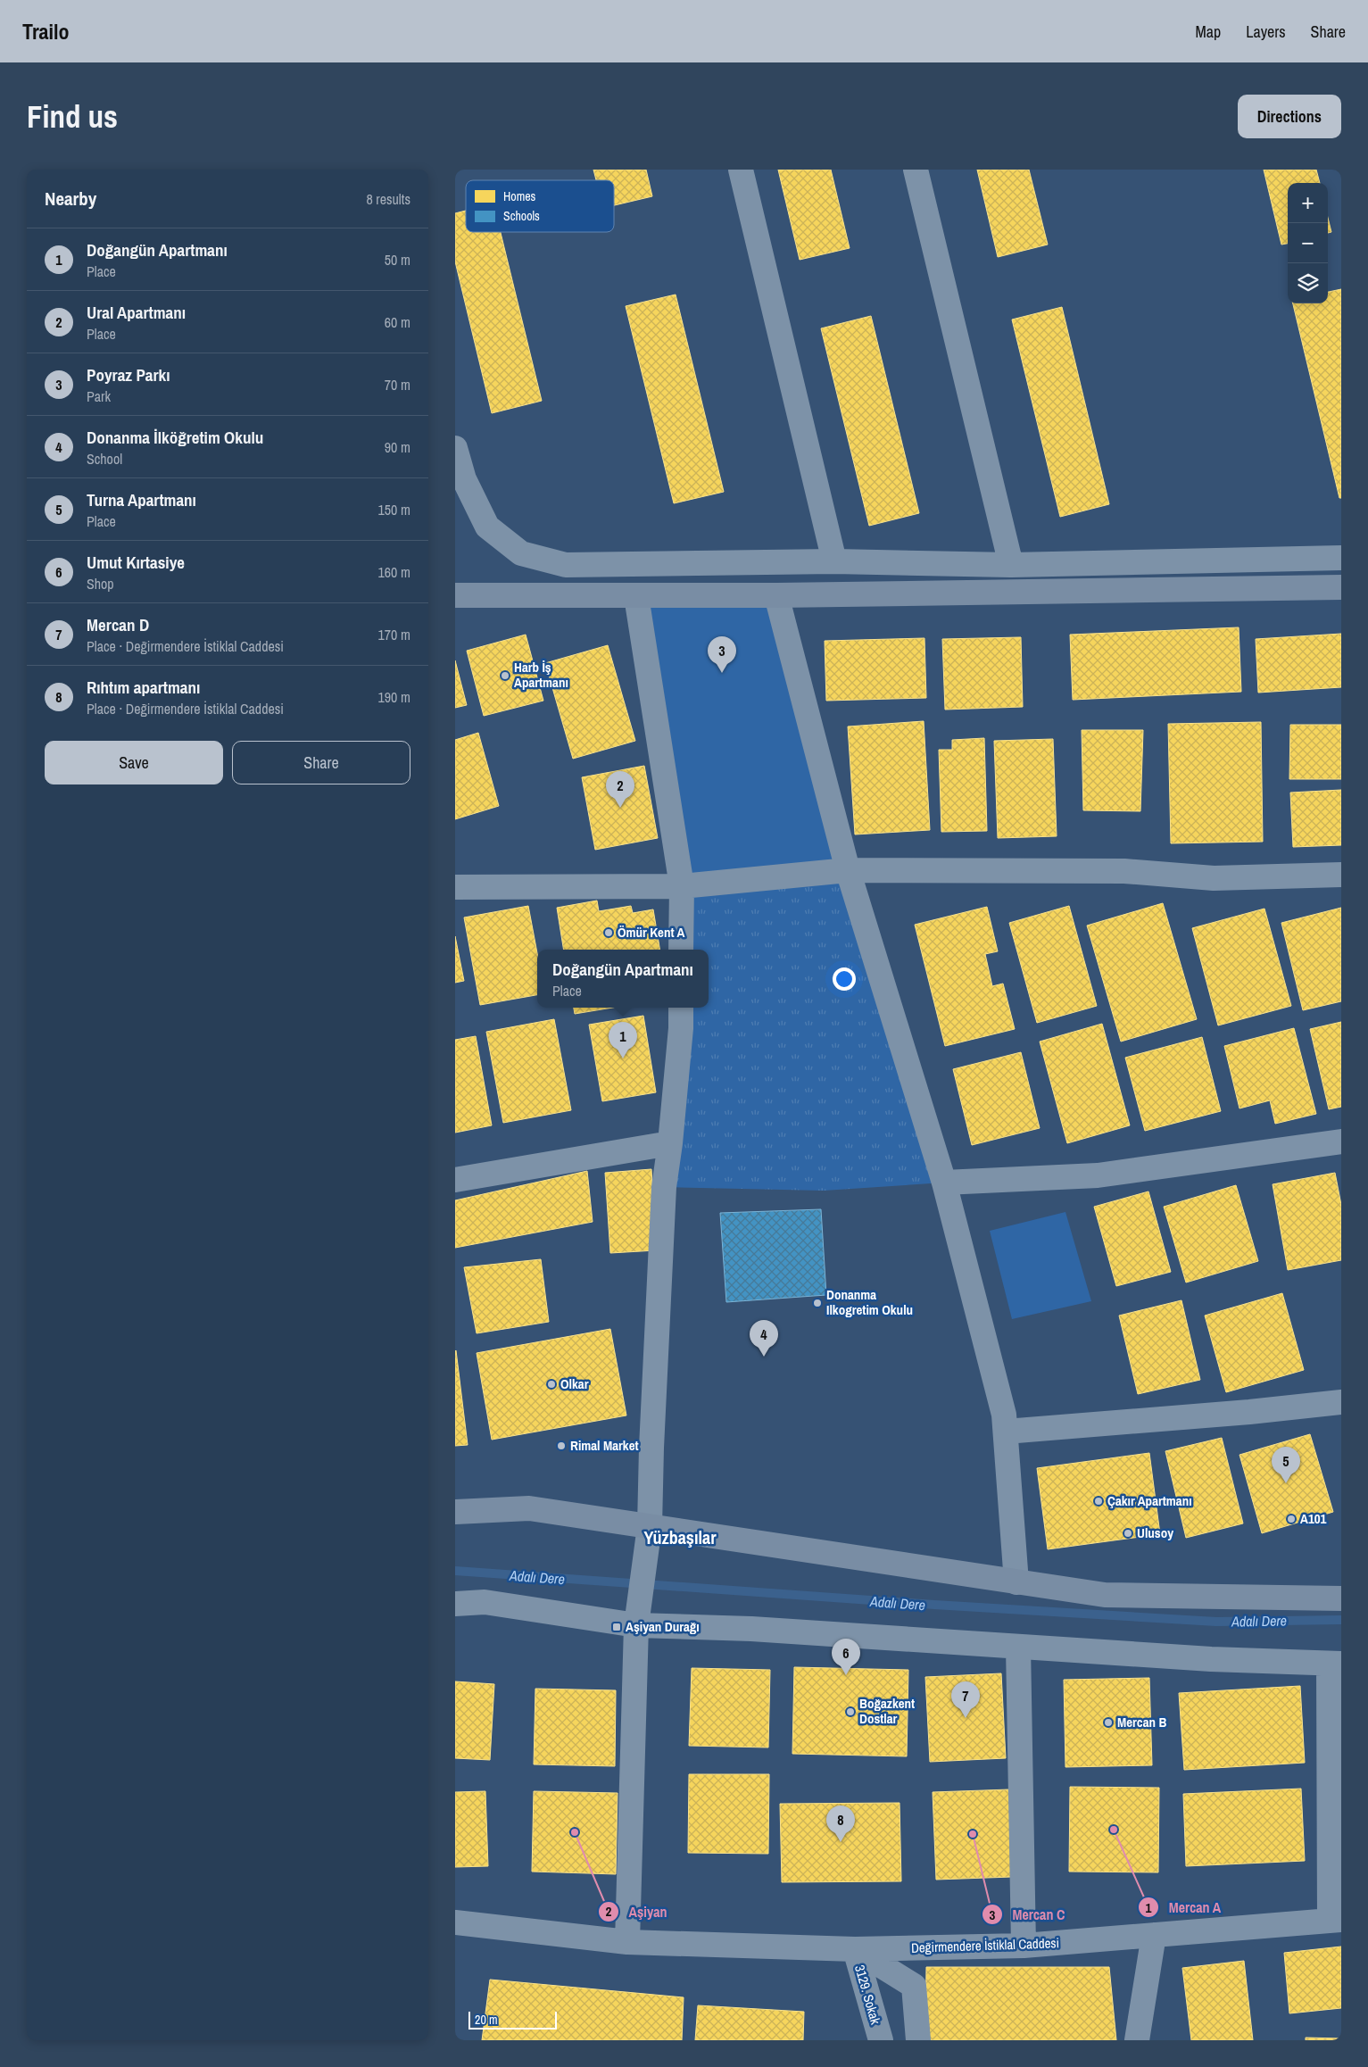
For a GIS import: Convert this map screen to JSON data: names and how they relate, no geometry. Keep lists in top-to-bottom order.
{
  "streets": {
    "street": ["Değirmendere İstiklal Caddesi", "3129. Sokak"]
  },
  "crossings": [
    ["Değirmendere İstiklal Caddesi", "3129. Sokak"]
  ],
  "districts": ["Yüzbaşılar"],
  "water": ["Adalı Dere"],
  "places": {
    "other": [
      "Harb İş Apartmanı",
      "Ömür Kent A",
      "Donanma Ilkogretim Okulu",
      "Olkar",
      "Rimal Market",
      "Çakır Apartmanı",
      "A101",
      "Ulusoy",
      "Boğazkent Dostlar",
      "Mercan B",
      "Mercan A",
      "Aşiyan",
      "Mercan C"
    ],
    "transit": ["Aşiyan Durağı"]
  },
  "legend": ["Homes", "Schools"],
  "scale_bar": "20 m",
  "page": {
    "header": "Trailo",
    "nav": ["Map", "Layers", "Share"],
    "buttons": [
      "Directions",
      ["Save", "Share"]
    ],
    "title": "Find us",
    "heading": ["Nearby", "8 results"],
    "map_buttons": ["+", "−"],
    "list": [
      {
        "mark": "1",
        "name": "Doğangün Apartmanı",
        "note": "Place",
        "value": "50 m"
      },
      {
        "mark": "2",
        "name": "Ural Apartmanı",
        "note": "Place",
        "value": "60 m"
      },
      {
        "mark": "3",
        "name": "Poyraz Parkı",
        "note": "Park",
        "value": "70 m"
      },
      {
        "mark": "4",
        "name": "Donanma İlköğretim Okulu",
        "note": "School",
        "value": "90 m"
      },
      {
        "mark": "5",
        "name": "Turna Apartmanı",
        "note": "Place",
        "value": "150 m"
      },
      {
        "mark": "6",
        "name": "Umut Kırtasiye",
        "note": "Shop",
        "value": "160 m"
      },
      {
        "mark": "7",
        "name": "Mercan D",
        "note": "Place · Değirmendere İstiklal Caddesi",
        "value": "170 m"
      },
      {
        "mark": "8",
        "name": "Rıhtım apartmanı",
        "note": "Place · Değirmendere İstiklal Caddesi",
        "value": "190 m"
      }
    ],
    "pins": [
      "3",
      "2",
      "1",
      "4",
      "5",
      "6",
      "7",
      "8"
    ],
    "popup": ["Doğangün Apartmanı", "Place"],
    "scale": "20 m"
  }
}
